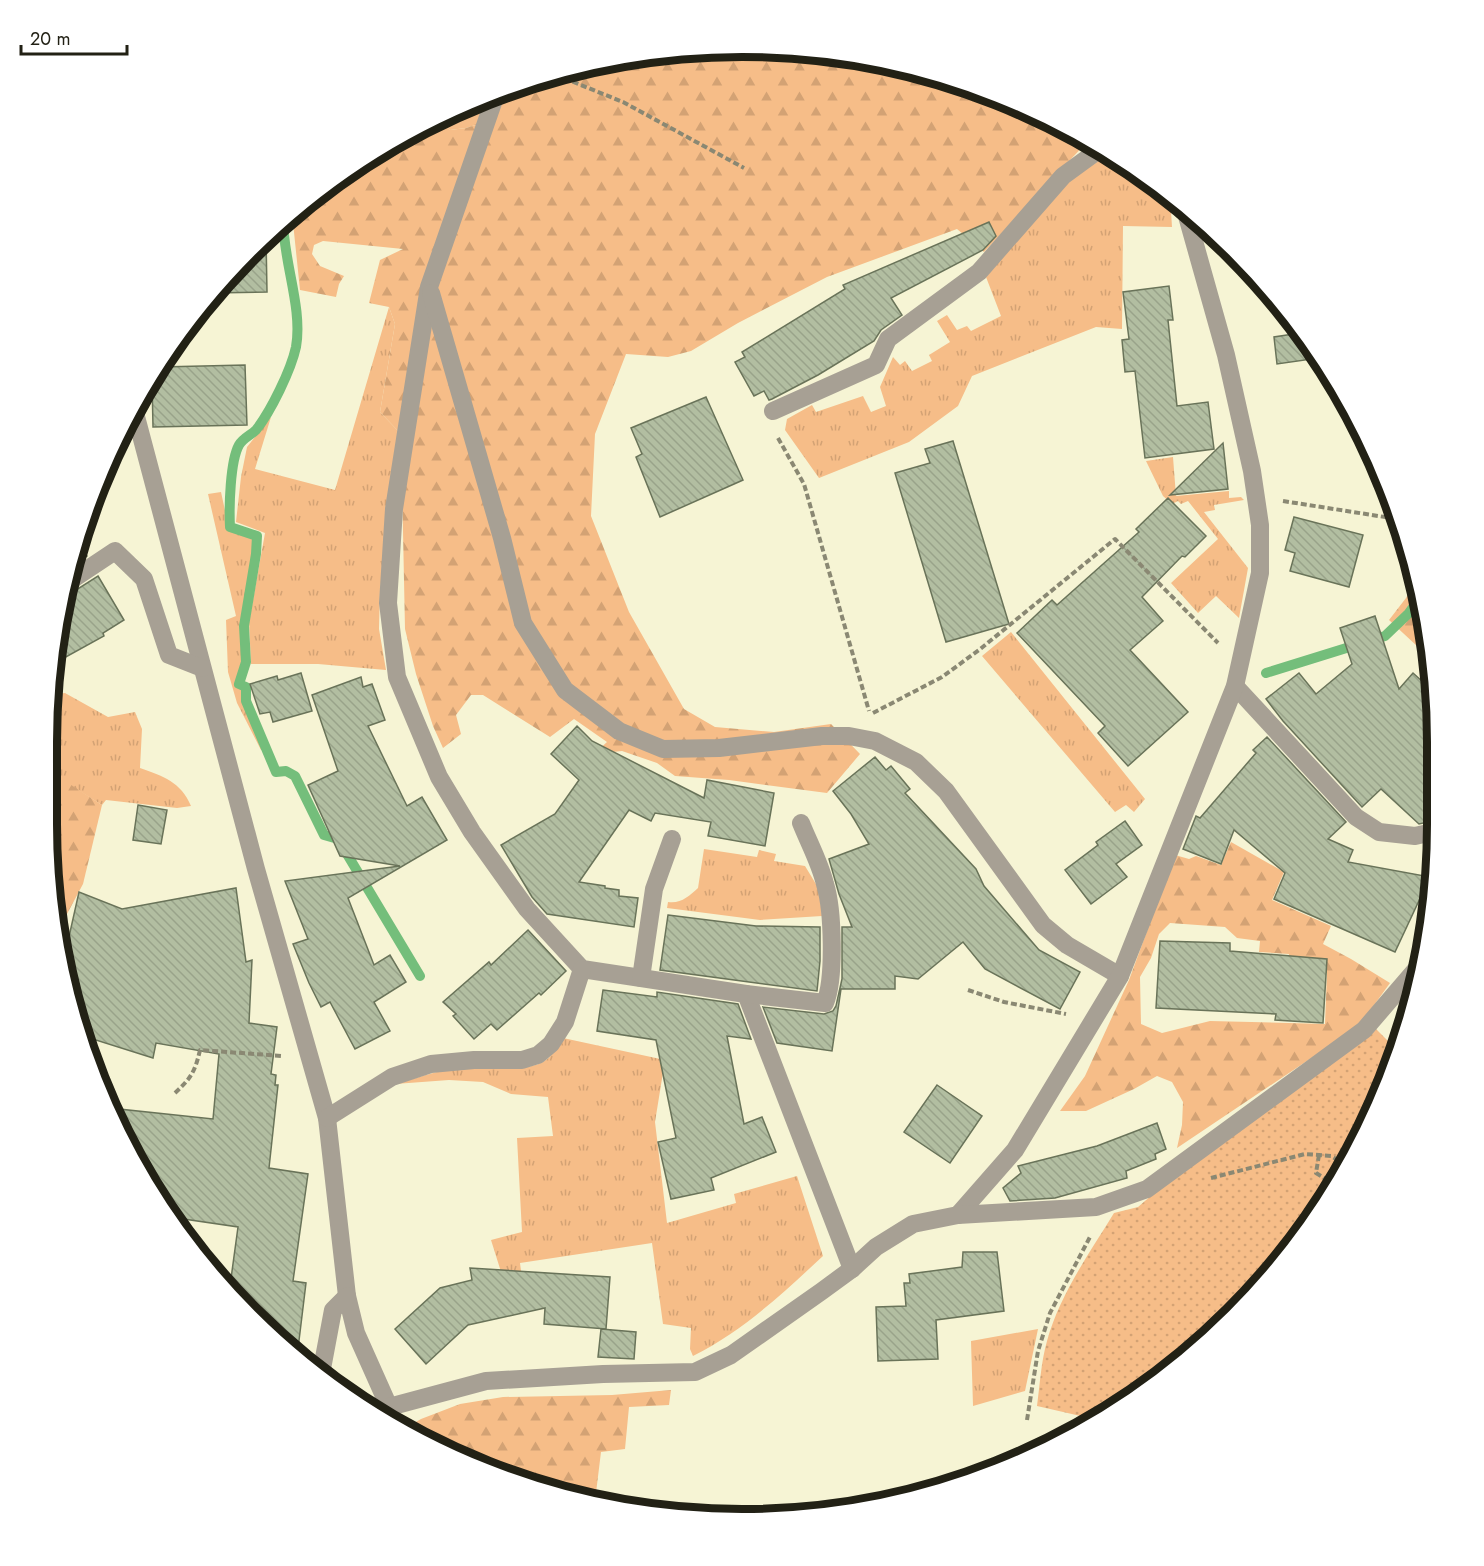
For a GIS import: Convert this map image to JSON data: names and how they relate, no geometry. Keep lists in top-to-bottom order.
{
  "scale_bar": "20 m"
}
